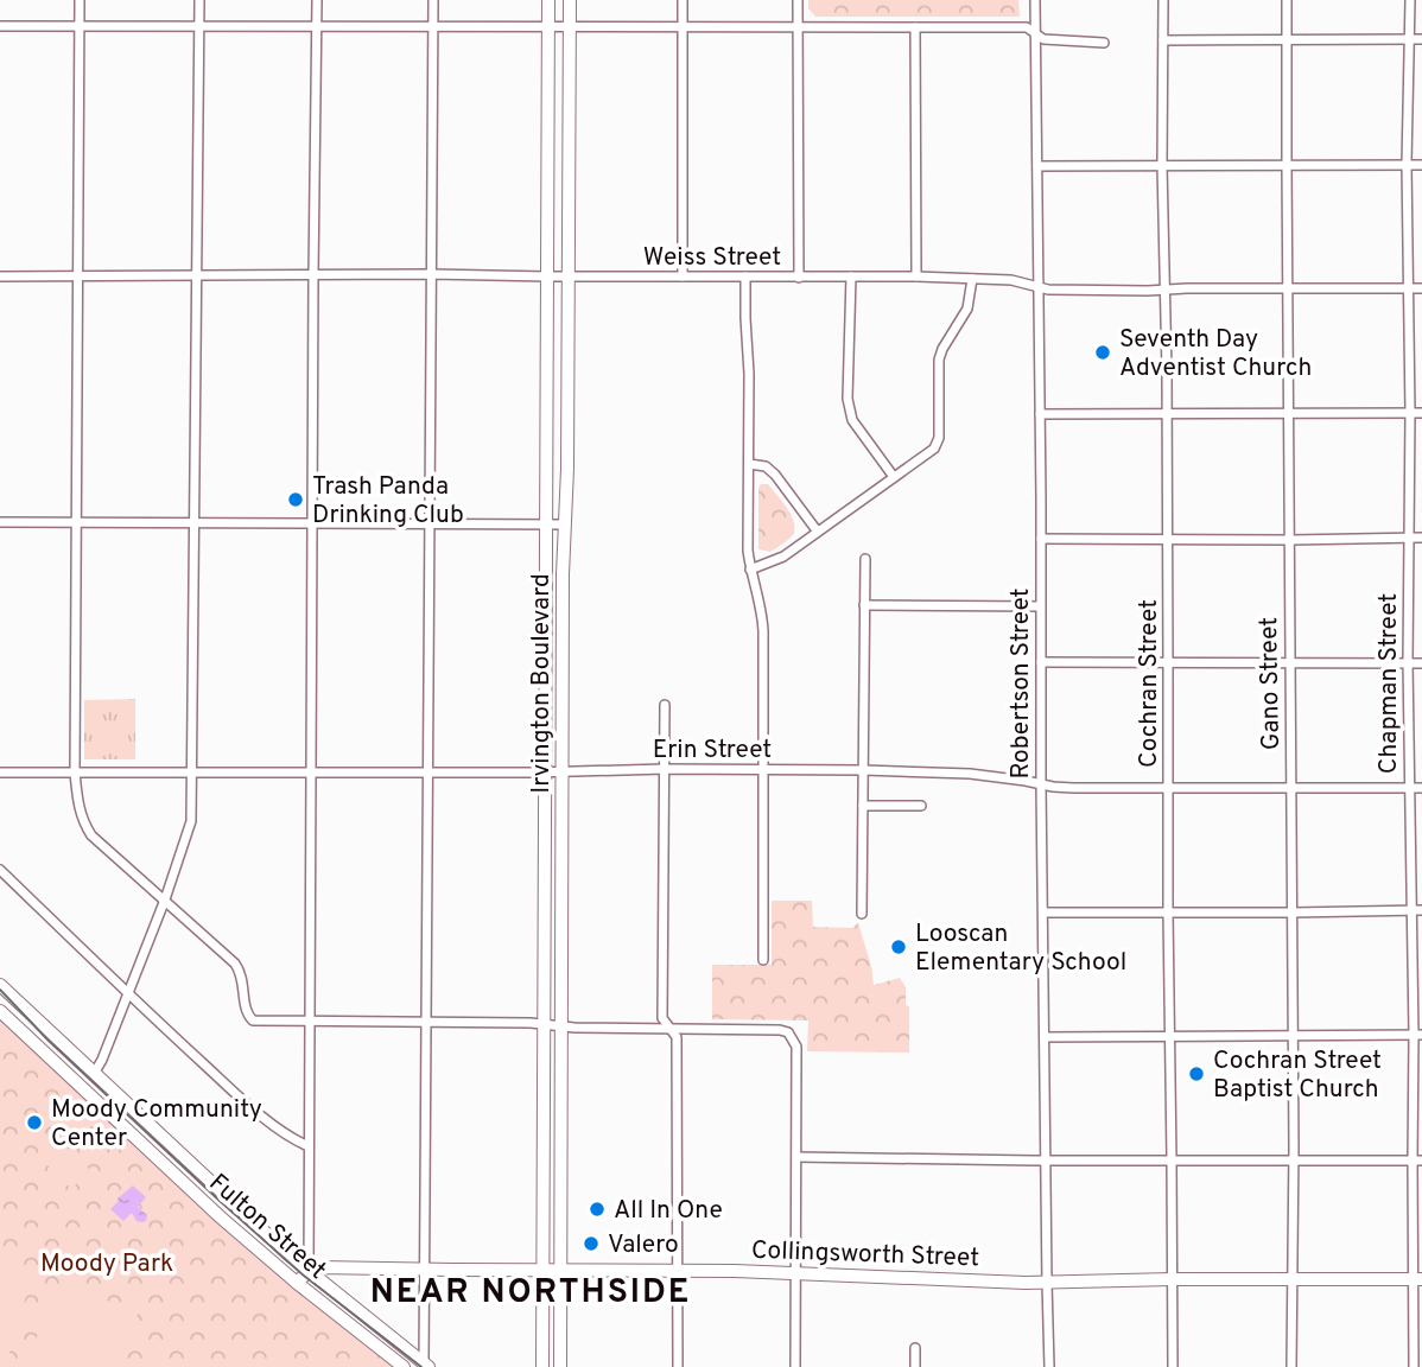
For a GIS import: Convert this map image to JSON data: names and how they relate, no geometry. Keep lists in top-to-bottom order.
{
  "streets": {
    "main road": ["Irvington Boulevard", "Fulton Street", "Collingsworth Street"],
    "street": [
      "Weiss Street",
      "Robertson Street",
      "Cochran Street",
      "Gano Street",
      "Chapman Street",
      "Erin Street"
    ]
  },
  "crossings": [
    ["Weiss Street", "Irvington Boulevard"],
    ["Weiss Street", "Robertson Street"],
    ["Weiss Street", "Cochran Street"],
    ["Weiss Street", "Gano Street"],
    ["Weiss Street", "Chapman Street"],
    ["Irvington Boulevard", "Erin Street"],
    ["Irvington Boulevard", "Collingsworth Street"],
    ["Robertson Street", "Erin Street"],
    ["Robertson Street", "Collingsworth Street"],
    ["Cochran Street", "Erin Street"],
    ["Cochran Street", "Collingsworth Street"],
    ["Gano Street", "Erin Street"],
    ["Gano Street", "Collingsworth Street"],
    ["Chapman Street", "Erin Street"],
    ["Chapman Street", "Collingsworth Street"],
    ["Fulton Street", "Collingsworth Street"]
  ],
  "districts": ["NEAR NORTHSIDE"],
  "parks": ["Moody Park"],
  "places": [
    "Seventh Day Adventist Church",
    "Trash Panda Drinking Club",
    "Looscan Elementary School",
    "Cochran Street Baptist Church",
    "Moody Community Center",
    "All In One",
    "Valero"
  ]
}
